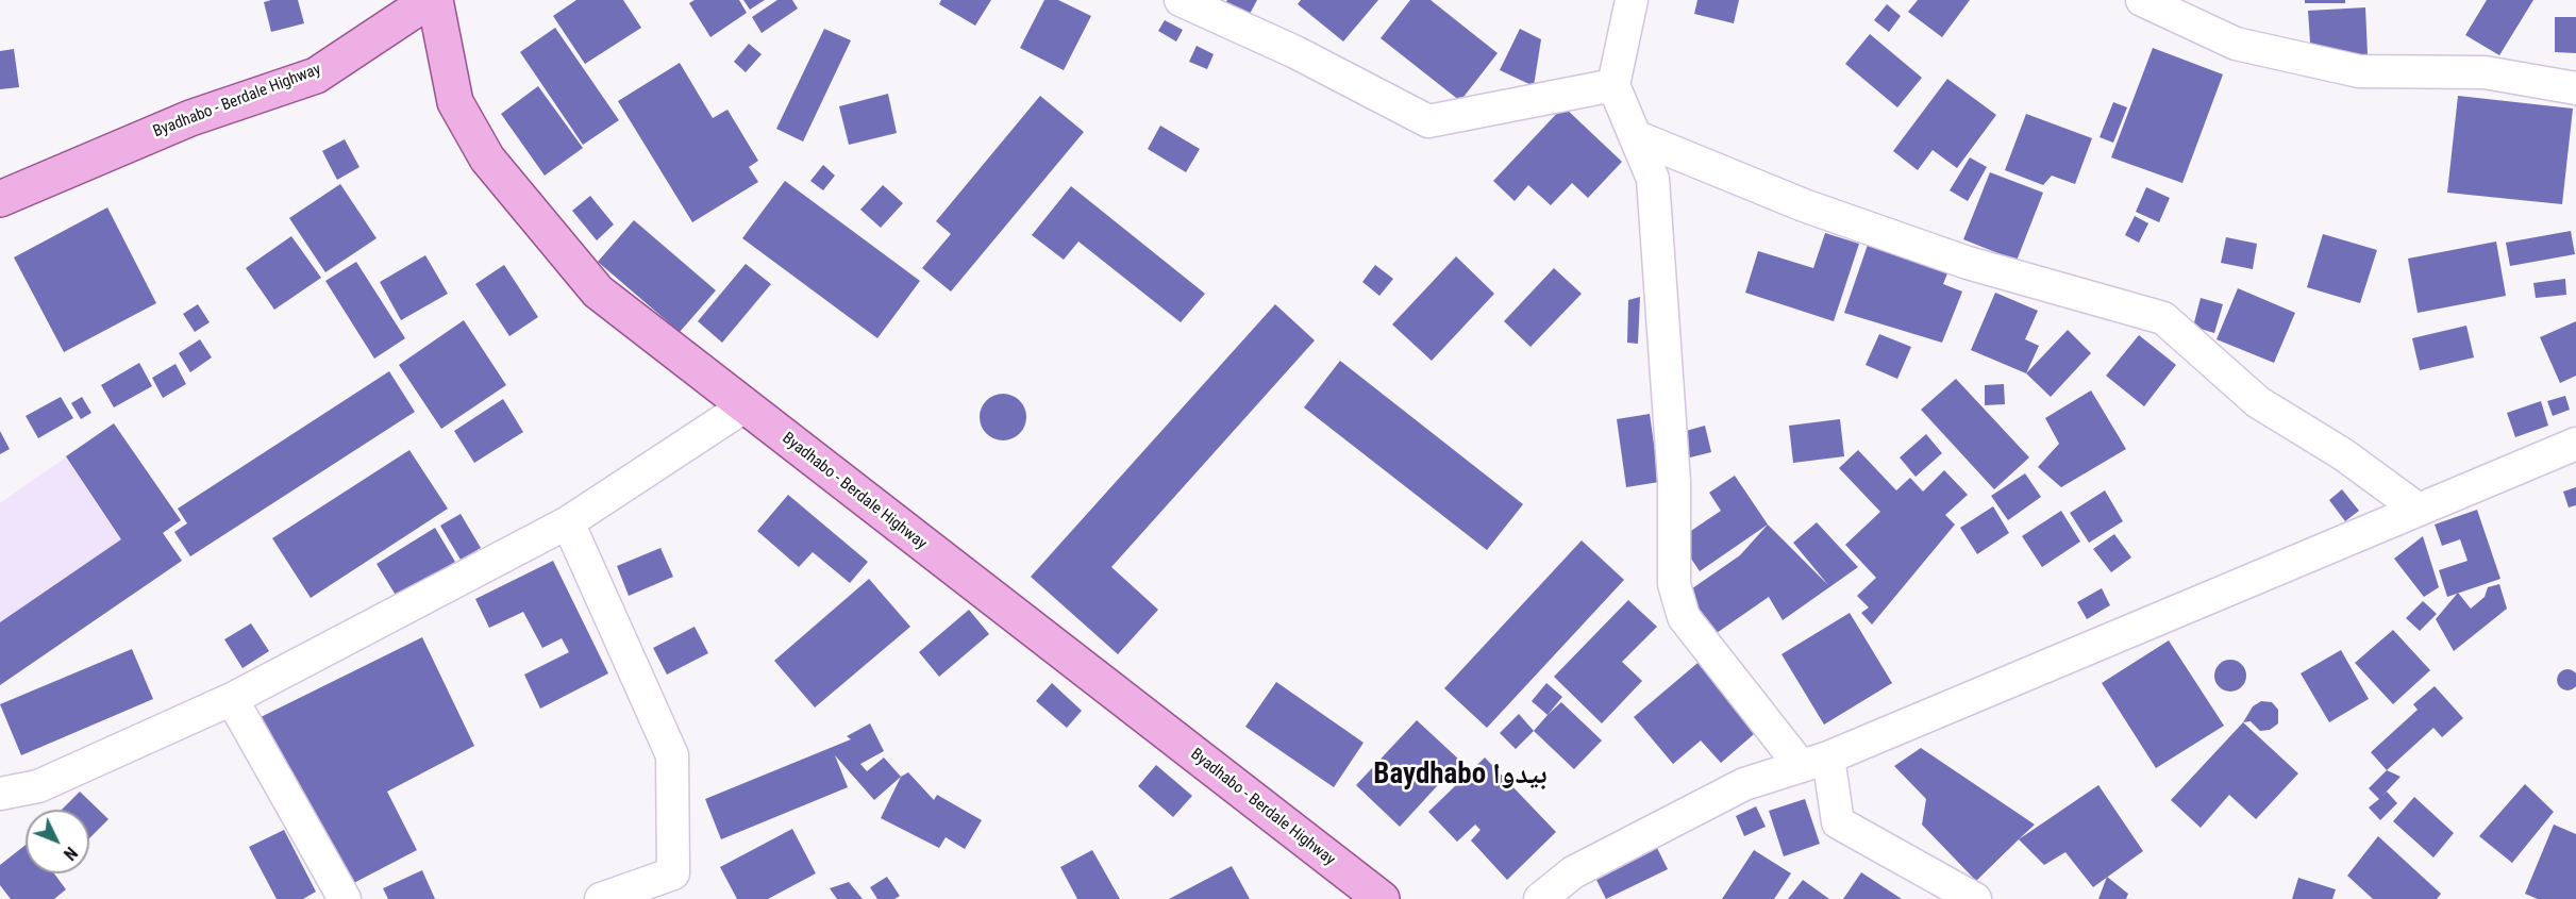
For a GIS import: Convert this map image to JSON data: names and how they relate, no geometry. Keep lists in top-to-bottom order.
{
  "streets": {
    "main road": ["Byadhabo - Berdale Highway"]
  },
  "districts": ["Baydhabo بيدوا"],
  "north": "bottom right"
}
